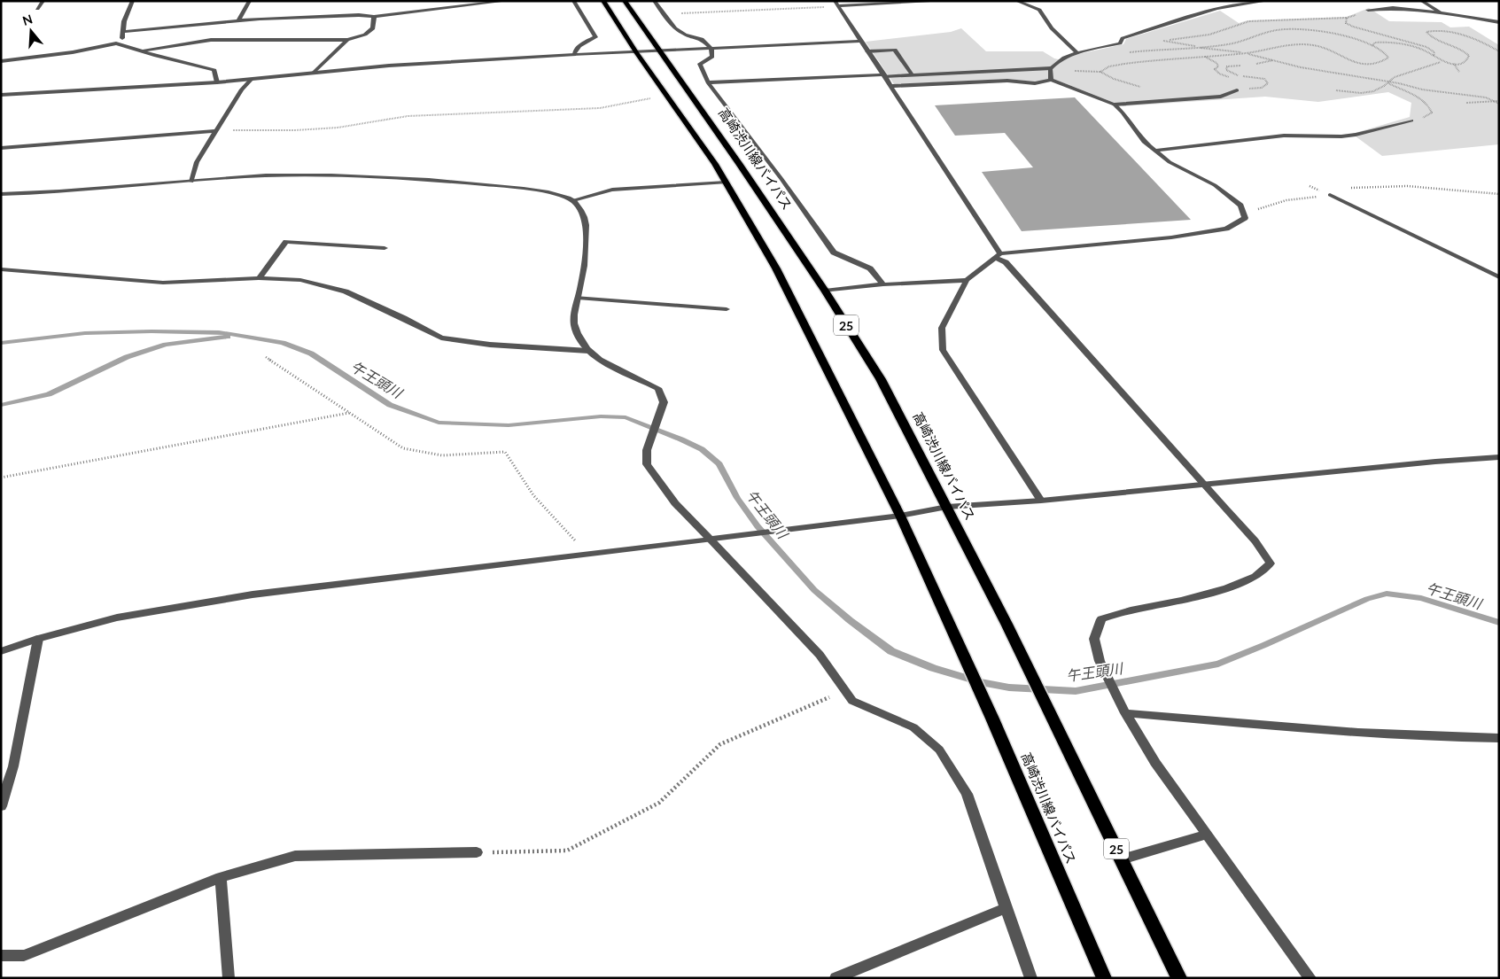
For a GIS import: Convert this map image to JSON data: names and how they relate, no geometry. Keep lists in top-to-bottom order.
{
  "streets": {
    "main road": ["高崎渋川線バイパス", "25"]
  },
  "water": ["午王頭川"],
  "north": "top"
}
